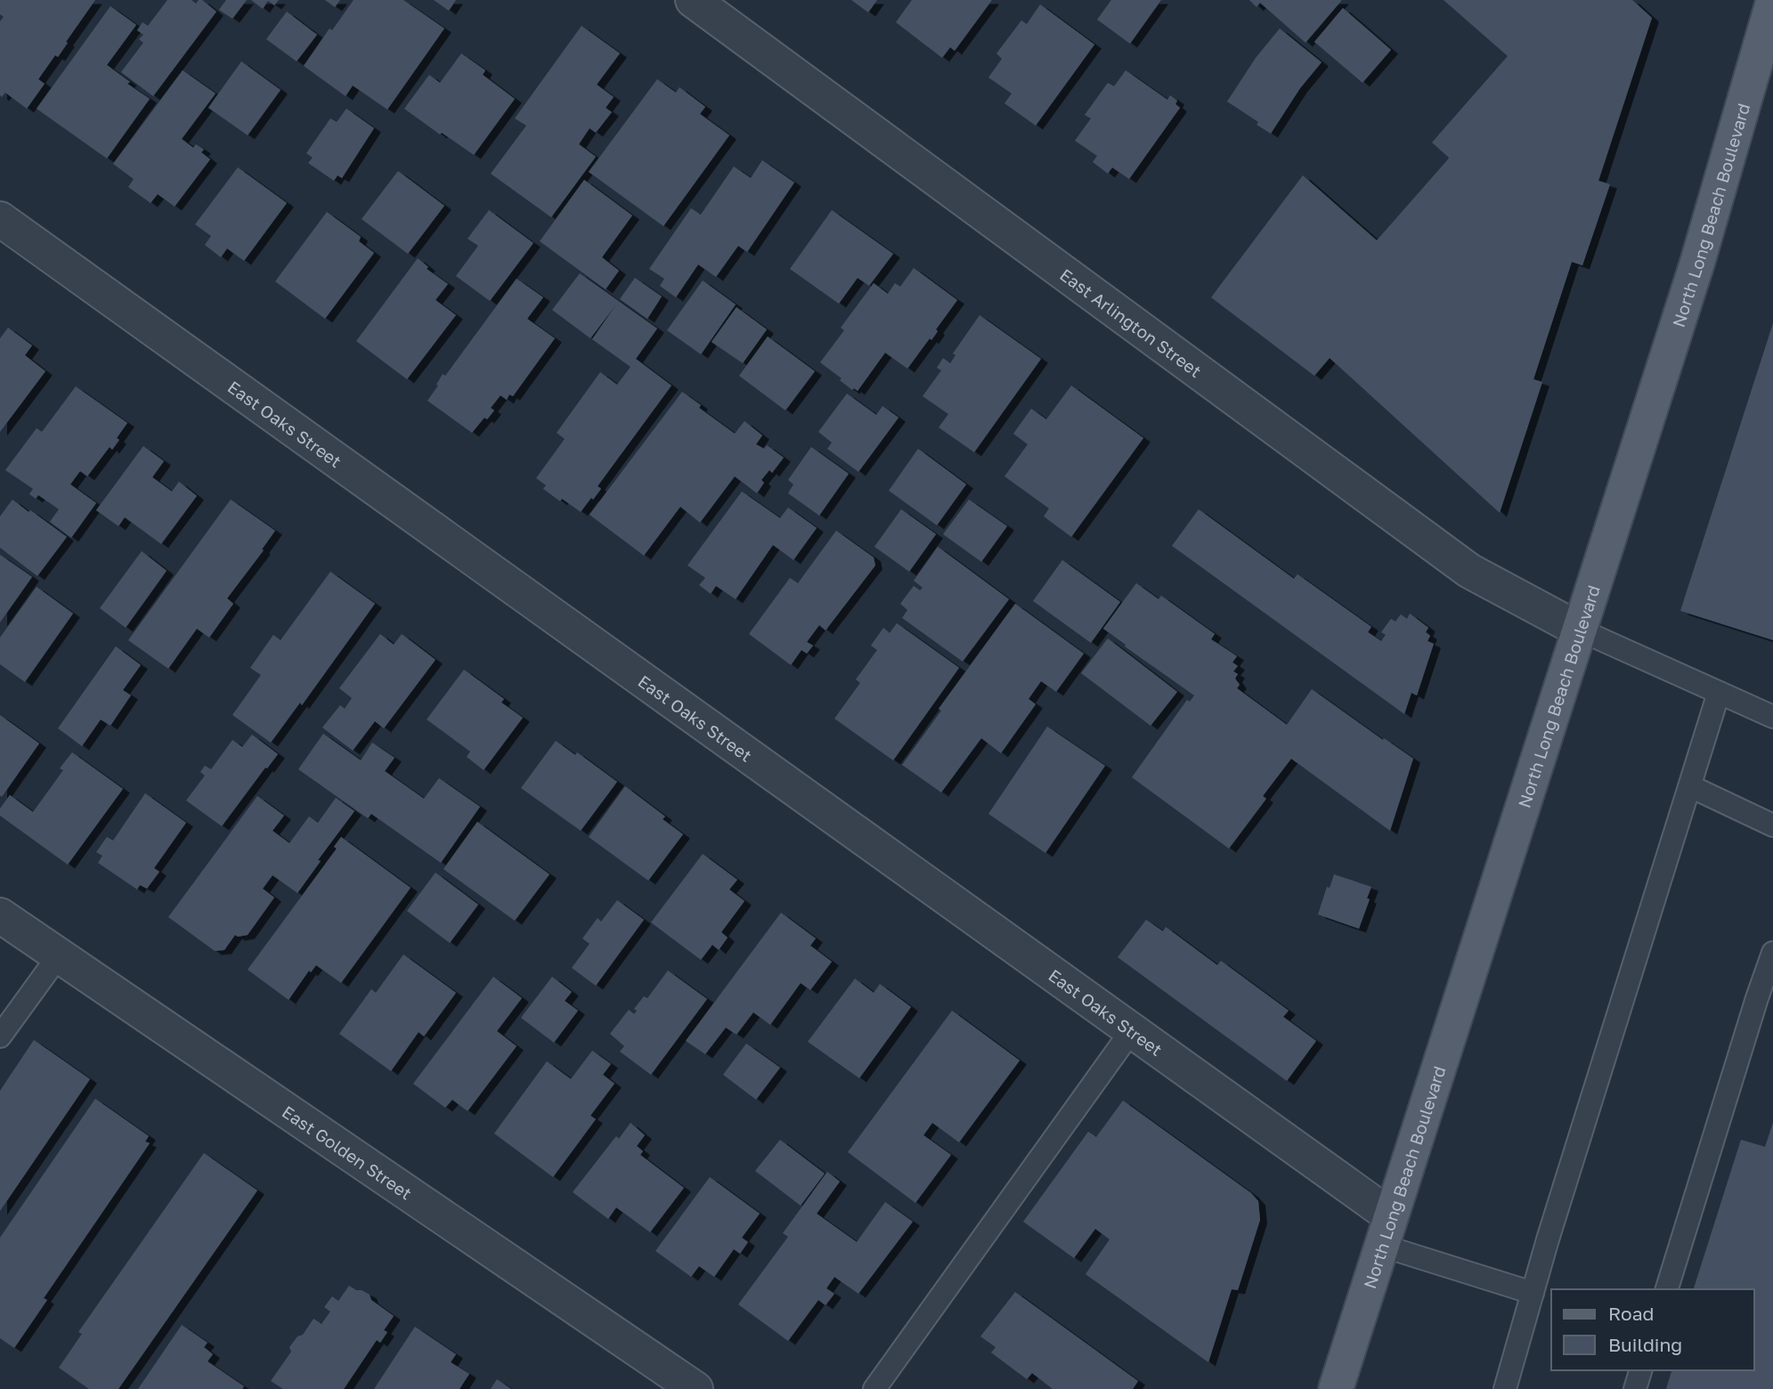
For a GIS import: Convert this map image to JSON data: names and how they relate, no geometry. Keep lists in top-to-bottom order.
{
  "streets": {
    "main road": ["North Long Beach Boulevard"],
    "street": ["East Arlington Street", "East Oaks Street", "East Golden Street"]
  },
  "crossings": [
    ["North Long Beach Boulevard", "East Arlington Street"],
    ["North Long Beach Boulevard", "East Oaks Street"]
  ],
  "legend": ["Road", "Building"]
}
